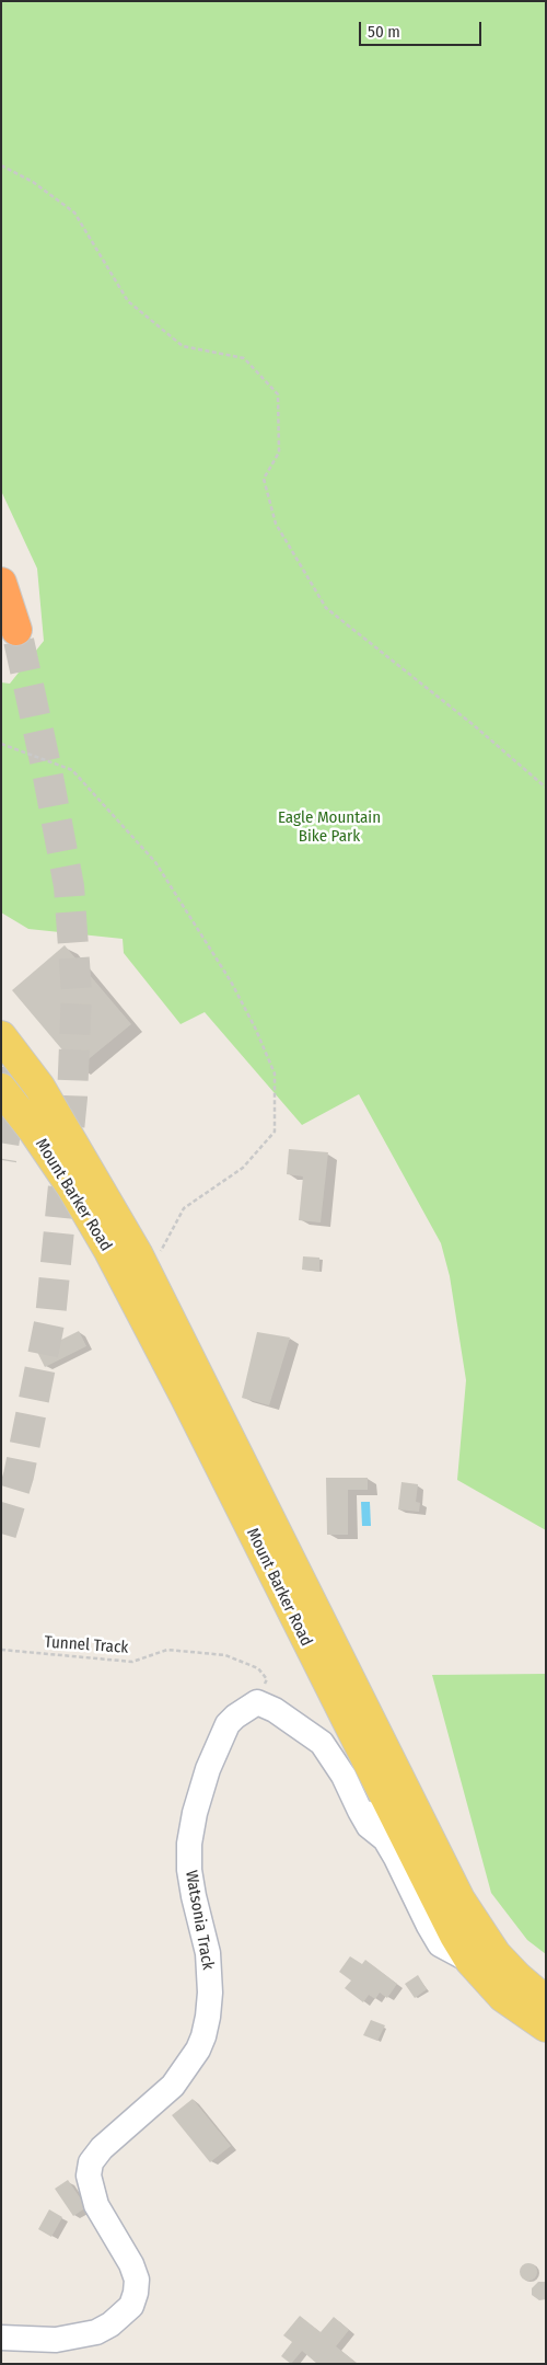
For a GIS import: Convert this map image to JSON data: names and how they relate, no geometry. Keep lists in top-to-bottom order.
{
  "streets": {
    "main road": ["Mount Barker Road"],
    "street": ["Watsonia Track"],
    "path": ["Tunnel Track"]
  },
  "crossings": [
    ["Tunnel Track", "Watsonia Track"]
  ],
  "parks": ["Eagle Mountain Bike Park"],
  "scale_bar": "50 m"
}
